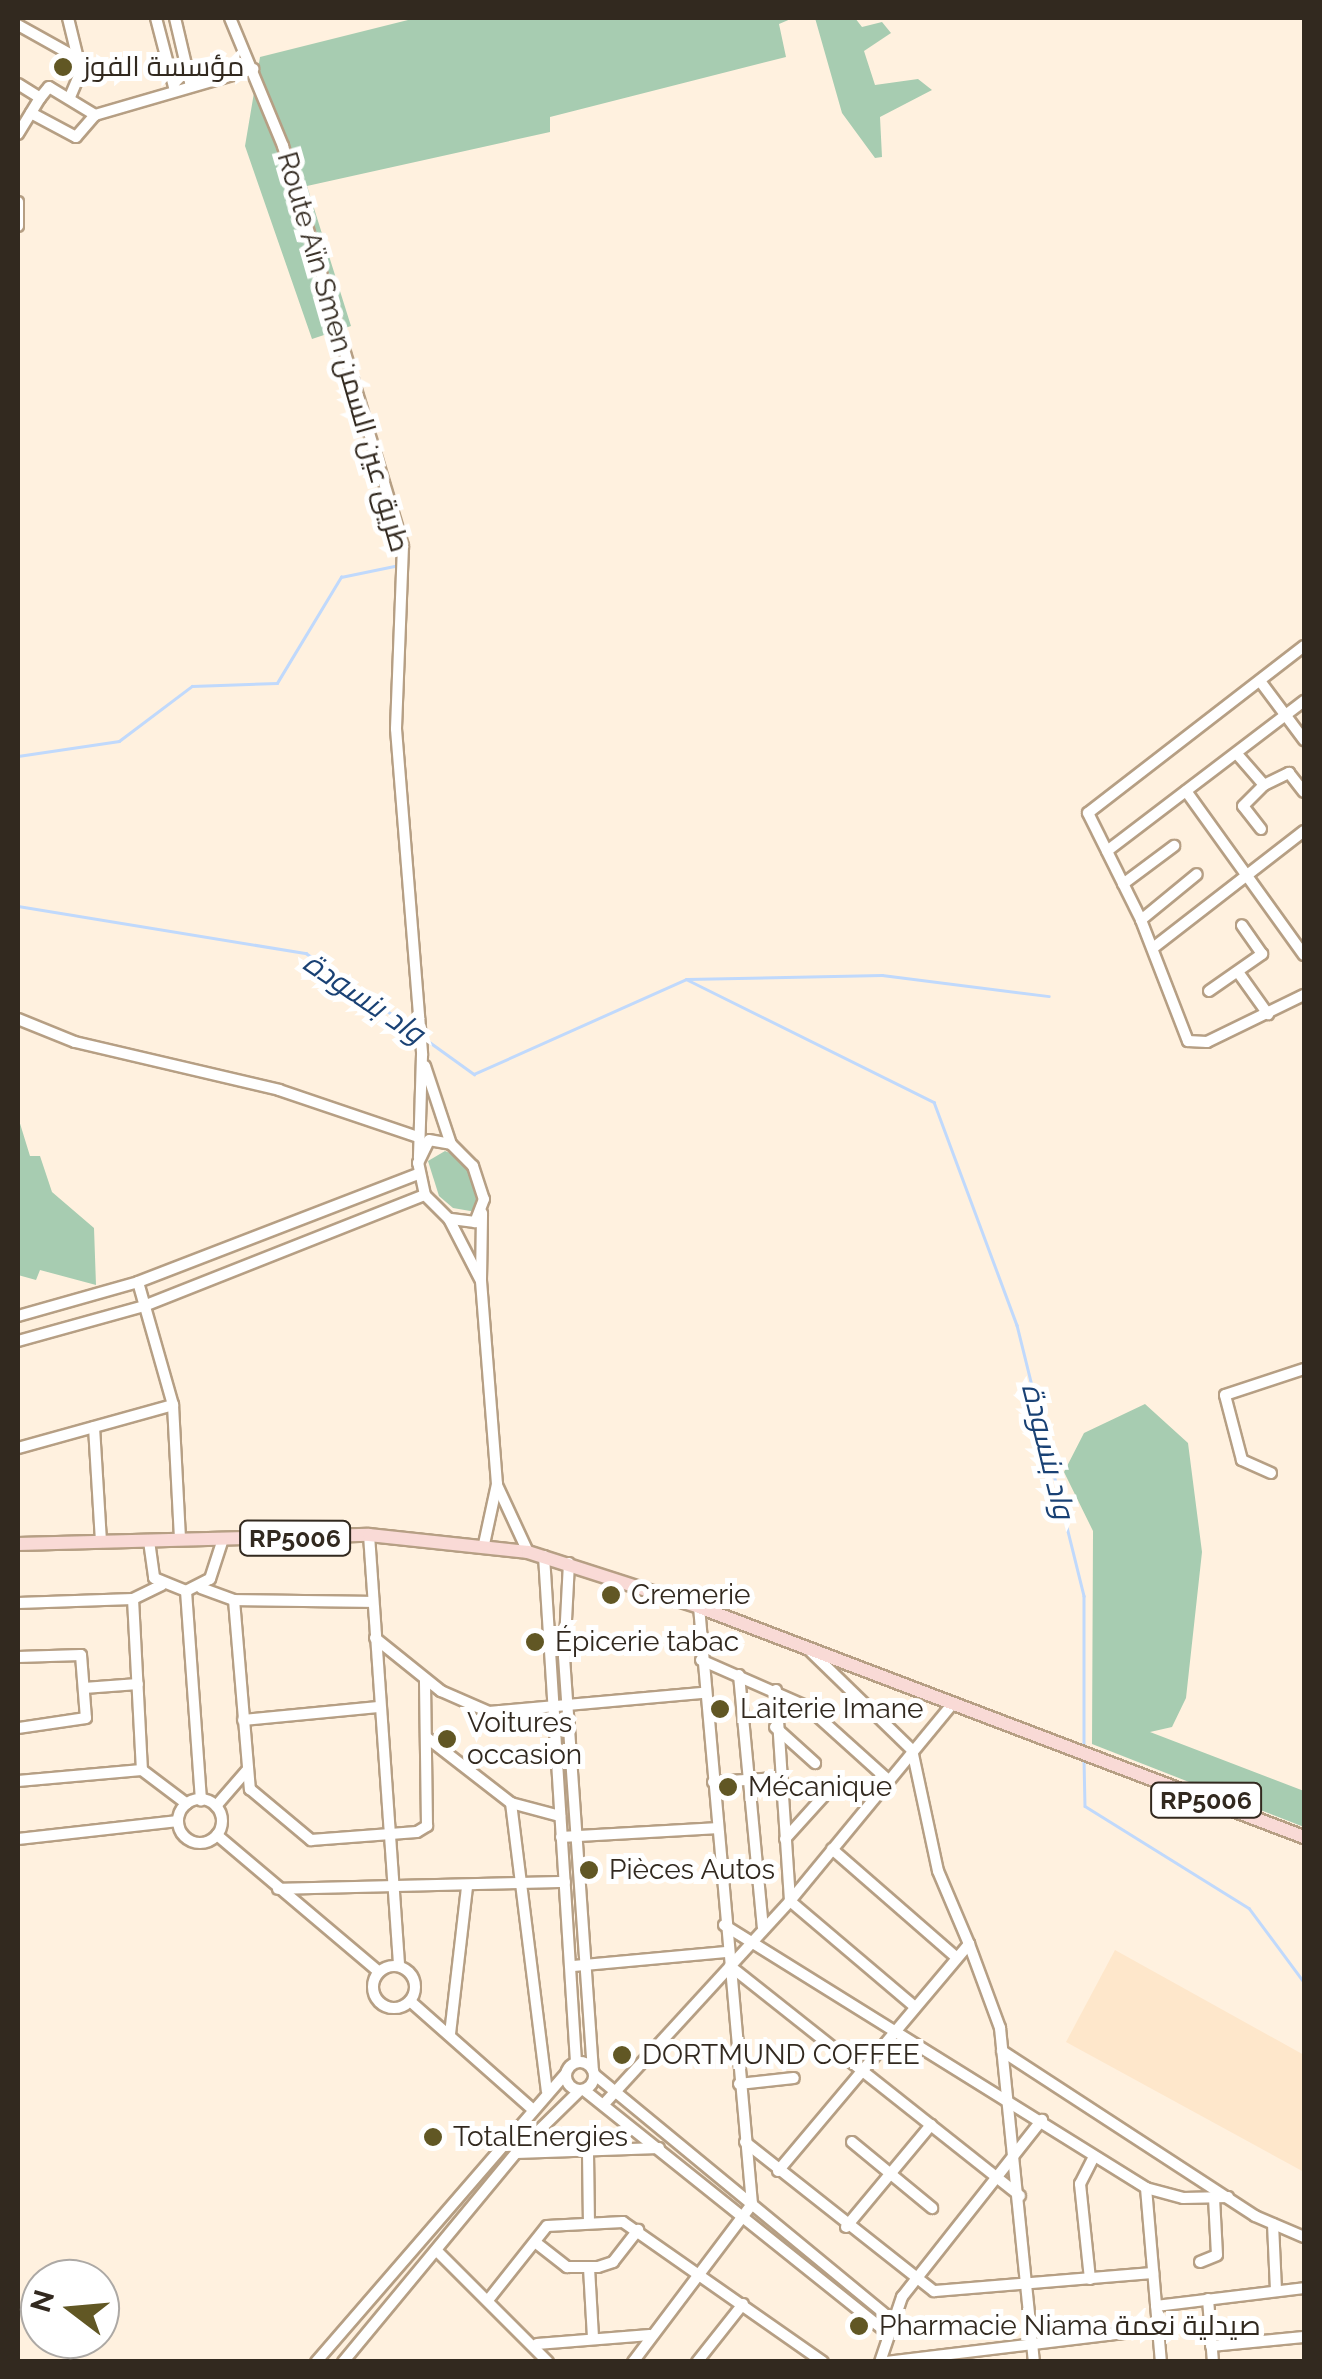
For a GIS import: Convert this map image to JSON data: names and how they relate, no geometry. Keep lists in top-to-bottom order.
{
  "streets": {
    "main road": ["RP5006"],
    "street": ["Route Aïn Smen طريق عين السمن"]
  },
  "water": ["واد بنسودة"],
  "places": [
    "مؤسسة الفوز",
    "Cremerie",
    "Épicerie tabac",
    "Laiterie Imane",
    "Voitures occasion",
    "Mécanique",
    "Pièces Autos",
    "DORTMUND COFFEE",
    "TotalEnergies",
    "Pharmacie Niama صيدلية نعمة"
  ],
  "north": "left"
}
